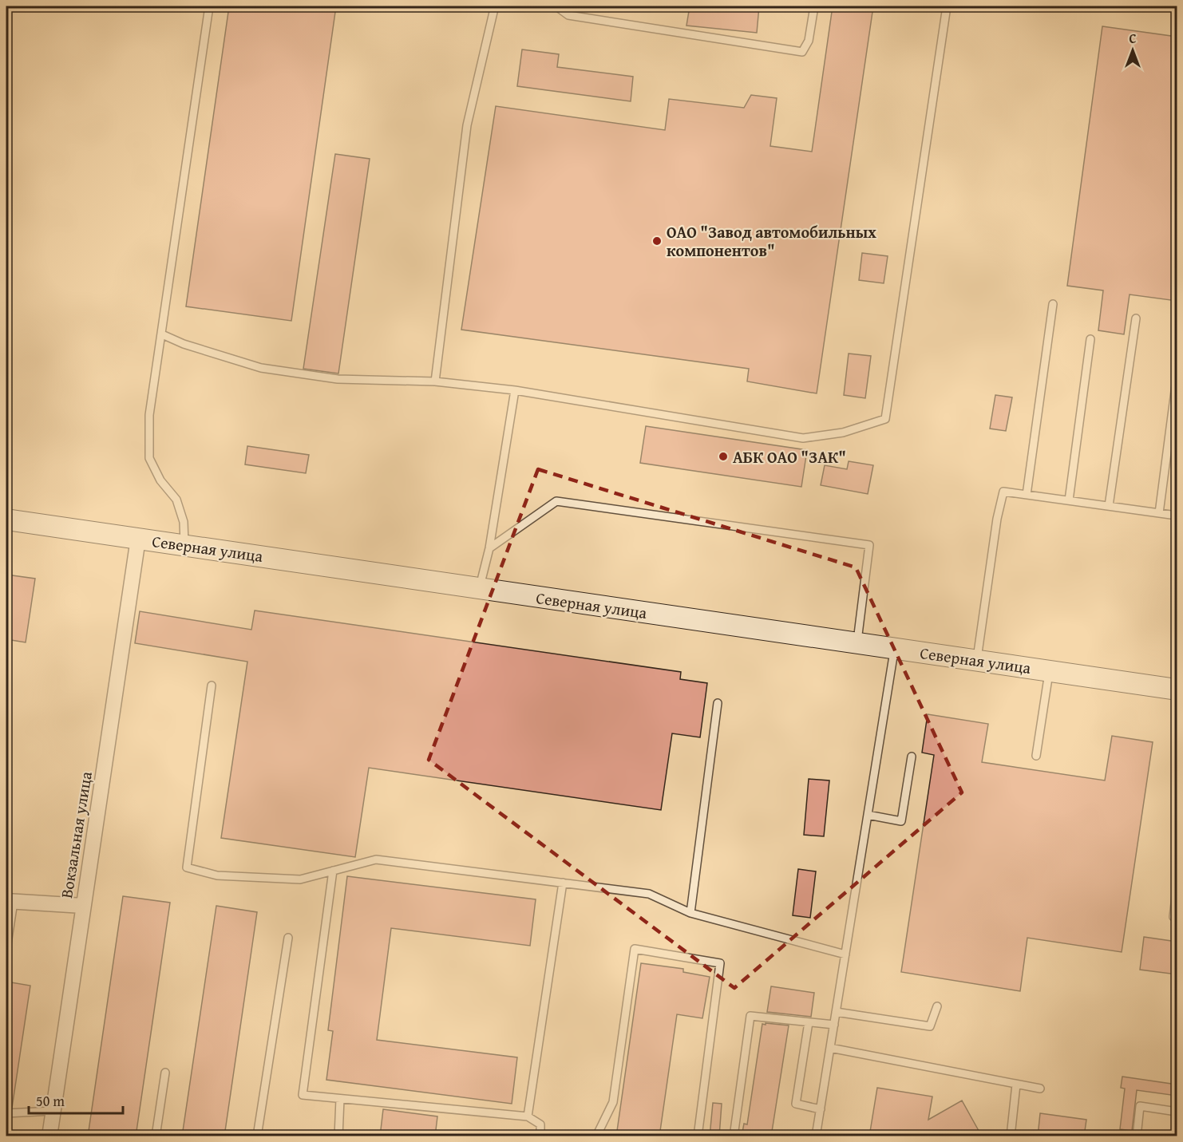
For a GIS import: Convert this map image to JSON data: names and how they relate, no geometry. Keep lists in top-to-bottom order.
{
  "streets": {
    "main road": ["Северная улица"],
    "street": ["Вокзальная улица"]
  },
  "crossings": [
    ["Северная улица", "Вокзальная улица"]
  ],
  "places": ["ОАО \"Завод автомобильных компонентов\"", "АБК ОАО \"ЗАК\""],
  "scale_bar": "50 m",
  "north": "top"
}
